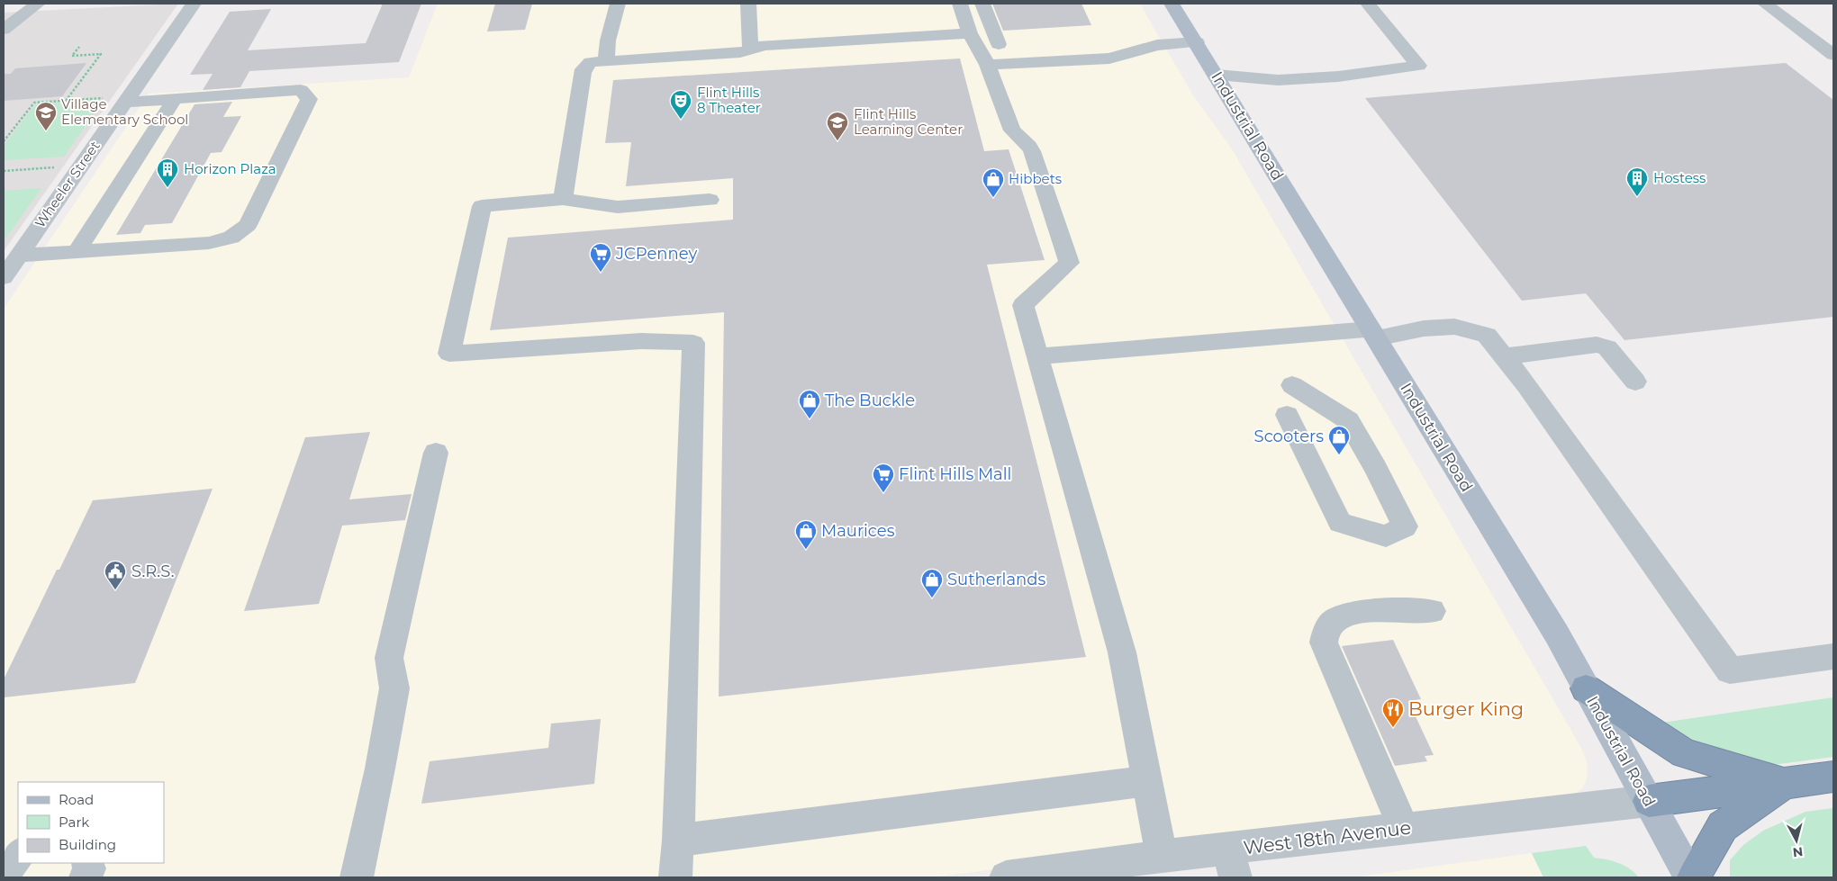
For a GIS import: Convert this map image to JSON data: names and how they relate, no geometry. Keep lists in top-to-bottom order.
{
  "streets": {
    "main road": ["Industrial Road"],
    "street": ["Wheeler Street", "West 18th Avenue"]
  },
  "crossings": [
    ["Industrial Road", "West 18th Avenue"]
  ],
  "places": {
    "theatre": ["Flint Hills 8 Theater"],
    "school or university": ["Village Elementary School", "Flint Hills Learning Center"],
    "building": ["Horizon Plaza", "Hostess"],
    "shop": [
      "Hibbets",
      "The Buckle",
      "Scooters",
      "Maurices",
      "Sutherlands"
    ],
    "supermarket": ["JCPenney", "Flint Hills Mall"],
    "public building": ["S.R.S."],
    "restaurant": ["Burger King"]
  },
  "legend": ["Road", "Park", "Building"],
  "north": "bottom"
}
